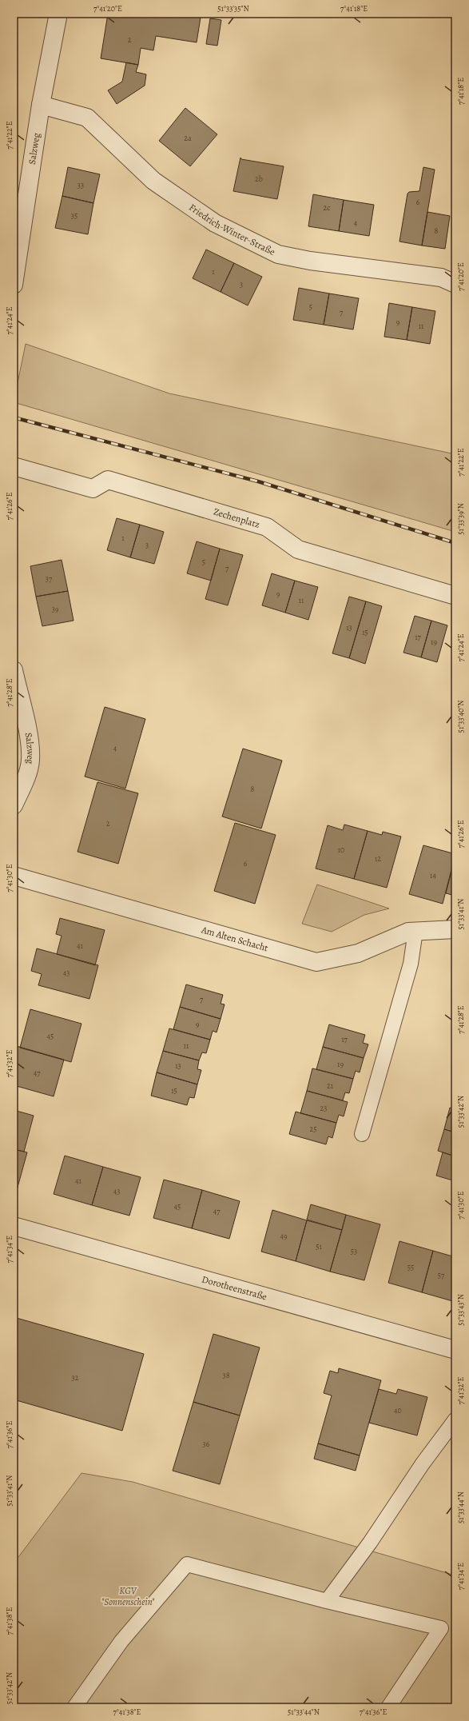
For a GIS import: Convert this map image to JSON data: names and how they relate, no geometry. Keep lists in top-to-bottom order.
{
  "streets": {
    "street": [
      "Salzweg",
      "Friedrich-Winter-Straße",
      "Zechenplatz",
      "Am Alten Schacht",
      "Dorotheenstraße"
    ]
  },
  "crossings": [
    ["Salzweg", "Friedrich-Winter-Straße"]
  ],
  "parks": ["KGV \"Sonnenschein\""],
  "house_numbers": [
    "2",
    "2a",
    "2b",
    "33",
    "6",
    "2c",
    "35",
    "4",
    "8",
    "1",
    "3",
    "5",
    "7",
    "9",
    "11",
    "1",
    "3",
    "5",
    "7",
    "37",
    "9",
    "11",
    "39",
    "13",
    "15",
    "17",
    "19",
    "4",
    "8",
    "2",
    "10",
    "12",
    "6",
    "14",
    "41",
    "43",
    "7",
    "9",
    "45",
    "17",
    "11",
    "19",
    "13",
    "47",
    "21",
    "15",
    "23",
    "25",
    "41",
    "43",
    "45",
    "47",
    "49",
    "51",
    "53",
    "55",
    "57",
    "38",
    "32",
    "40",
    "36"
  ],
  "coordinates": [
    "7°41'20\"E",
    "51°33'35\"N",
    "7°41'18\"E",
    "7°41'22\"E",
    "7°41'24\"E",
    "7°41'26\"E",
    "51°33'39\"N",
    "7°41'28\"E",
    "51°33'40\"N",
    "7°41'30\"E",
    "51°33'41\"N",
    "7°41'32\"E",
    "51°33'42\"N",
    "7°41'34\"E",
    "51°33'43\"N",
    "7°41'36\"E",
    "51°33'44\"N",
    "7°41'38\"E"
  ]
}
